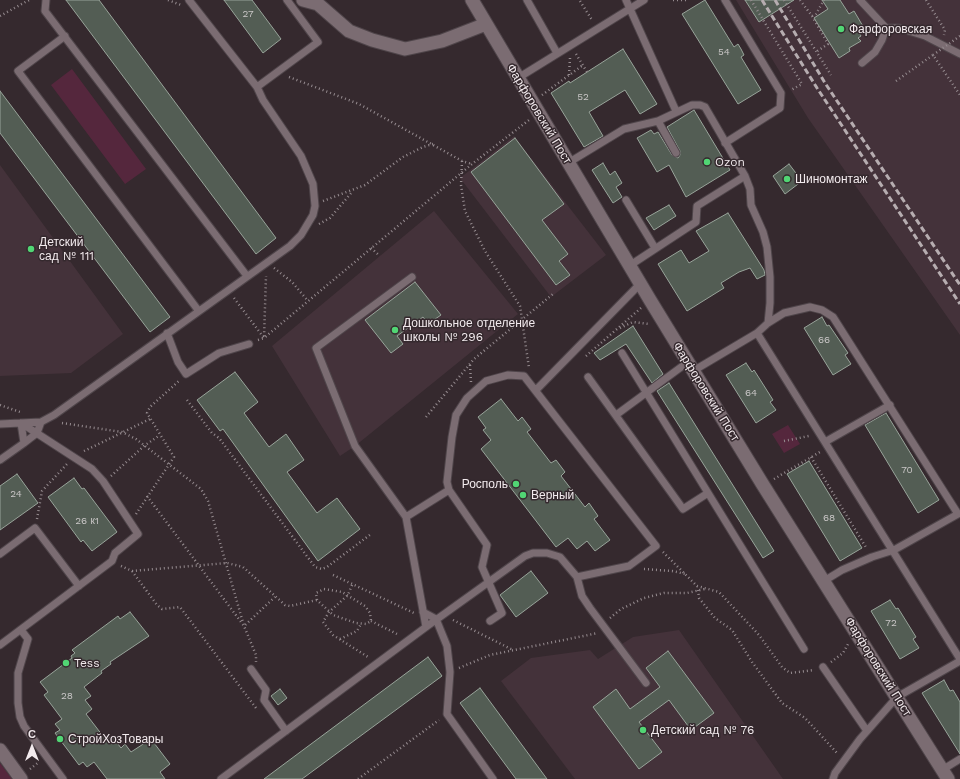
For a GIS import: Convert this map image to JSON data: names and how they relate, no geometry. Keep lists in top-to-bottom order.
{
  "streets": {
    "street": ["Фарфоровский Пост"]
  },
  "places": [
    "Фарфоровская",
    "Ozon",
    "Шиномонтаж",
    "Детский сад № 111",
    "Дошкольное отделение школы № 296",
    "Росполь",
    "Верный",
    "Tess",
    "Детский сад № 76",
    "СтройХозТовары"
  ],
  "house_numbers": [
    "27",
    "54",
    "52",
    "66",
    "64",
    "70",
    "24",
    "68",
    "26 к1",
    "72",
    "28"
  ],
  "north": "top"
}
